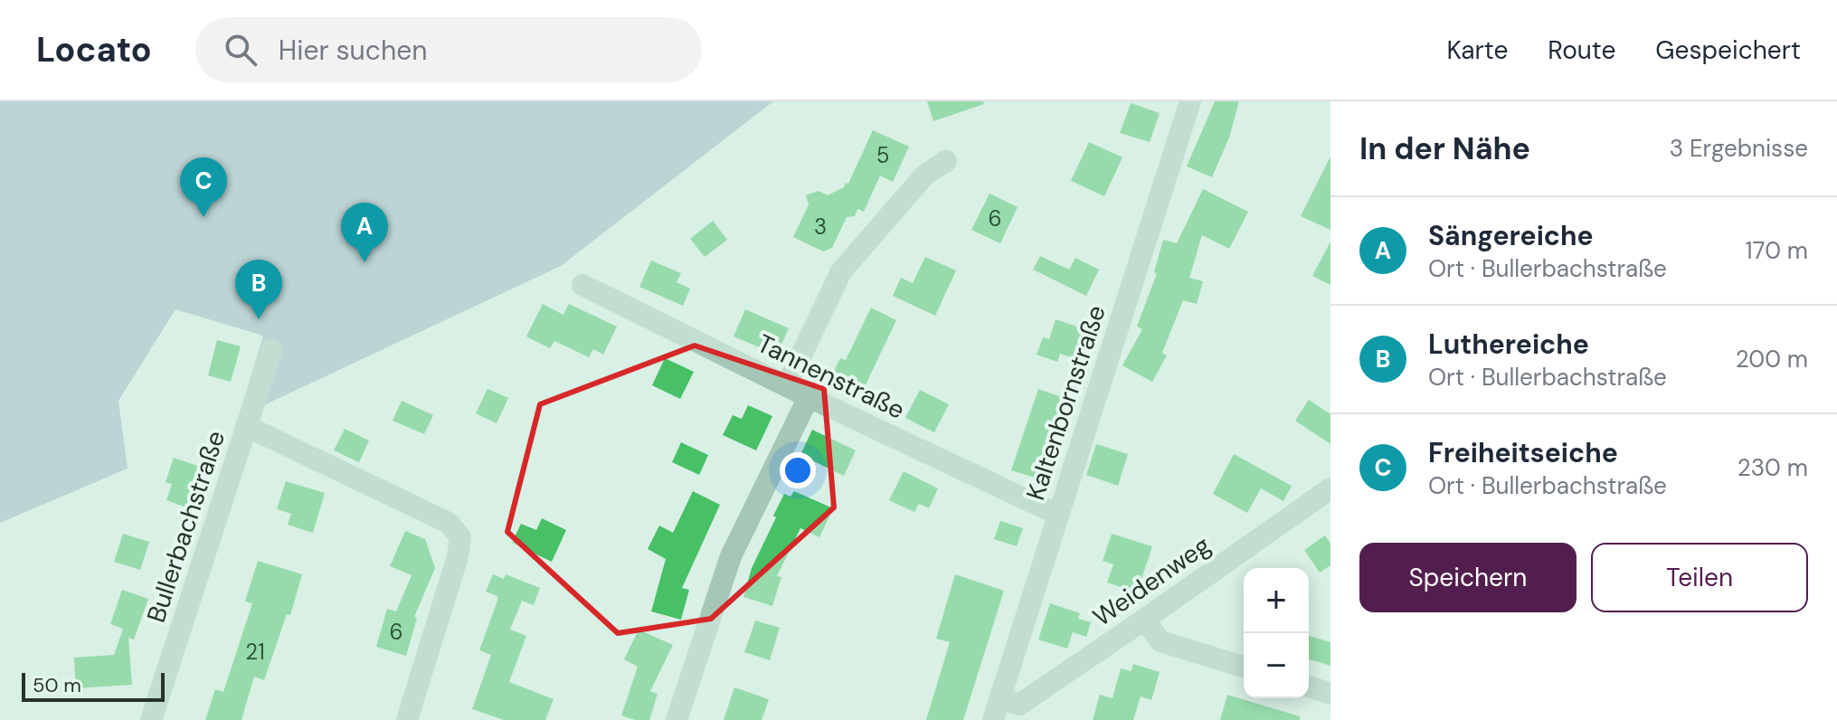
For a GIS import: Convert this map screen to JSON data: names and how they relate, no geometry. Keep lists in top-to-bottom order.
{
  "streets": {
    "street": [
      "Tannenstraße",
      "Kaltenbornstraße",
      "Bullerbachstraße",
      "Weidenweg"
    ]
  },
  "crossings": [
    ["Tannenstraße", "Kaltenbornstraße"],
    ["Kaltenbornstraße", "Weidenweg"]
  ],
  "house_numbers": [
    "5",
    "6",
    "3",
    "6",
    "21"
  ],
  "scale_bar": "50 m",
  "page": {
    "header": "Locato",
    "search": "Hier suchen",
    "nav": ["Karte", "Route", "Gespeichert"],
    "heading": ["In der Nähe", "3 Ergebnisse"],
    "pins": ["C", "A", "B"],
    "list": [
      {
        "mark": "A",
        "name": "Sängereiche",
        "note": "Ort · Bullerbachstraße",
        "value": "170 m"
      },
      {
        "mark": "B",
        "name": "Luthereiche",
        "note": "Ort · Bullerbachstraße",
        "value": "200 m"
      },
      {
        "mark": "C",
        "name": "Freiheitseiche",
        "note": "Ort · Bullerbachstraße",
        "value": "230 m"
      }
    ],
    "buttons": ["Speichern", "Teilen"],
    "map_buttons": ["+", "−"],
    "scale": "50 m"
  }
}
